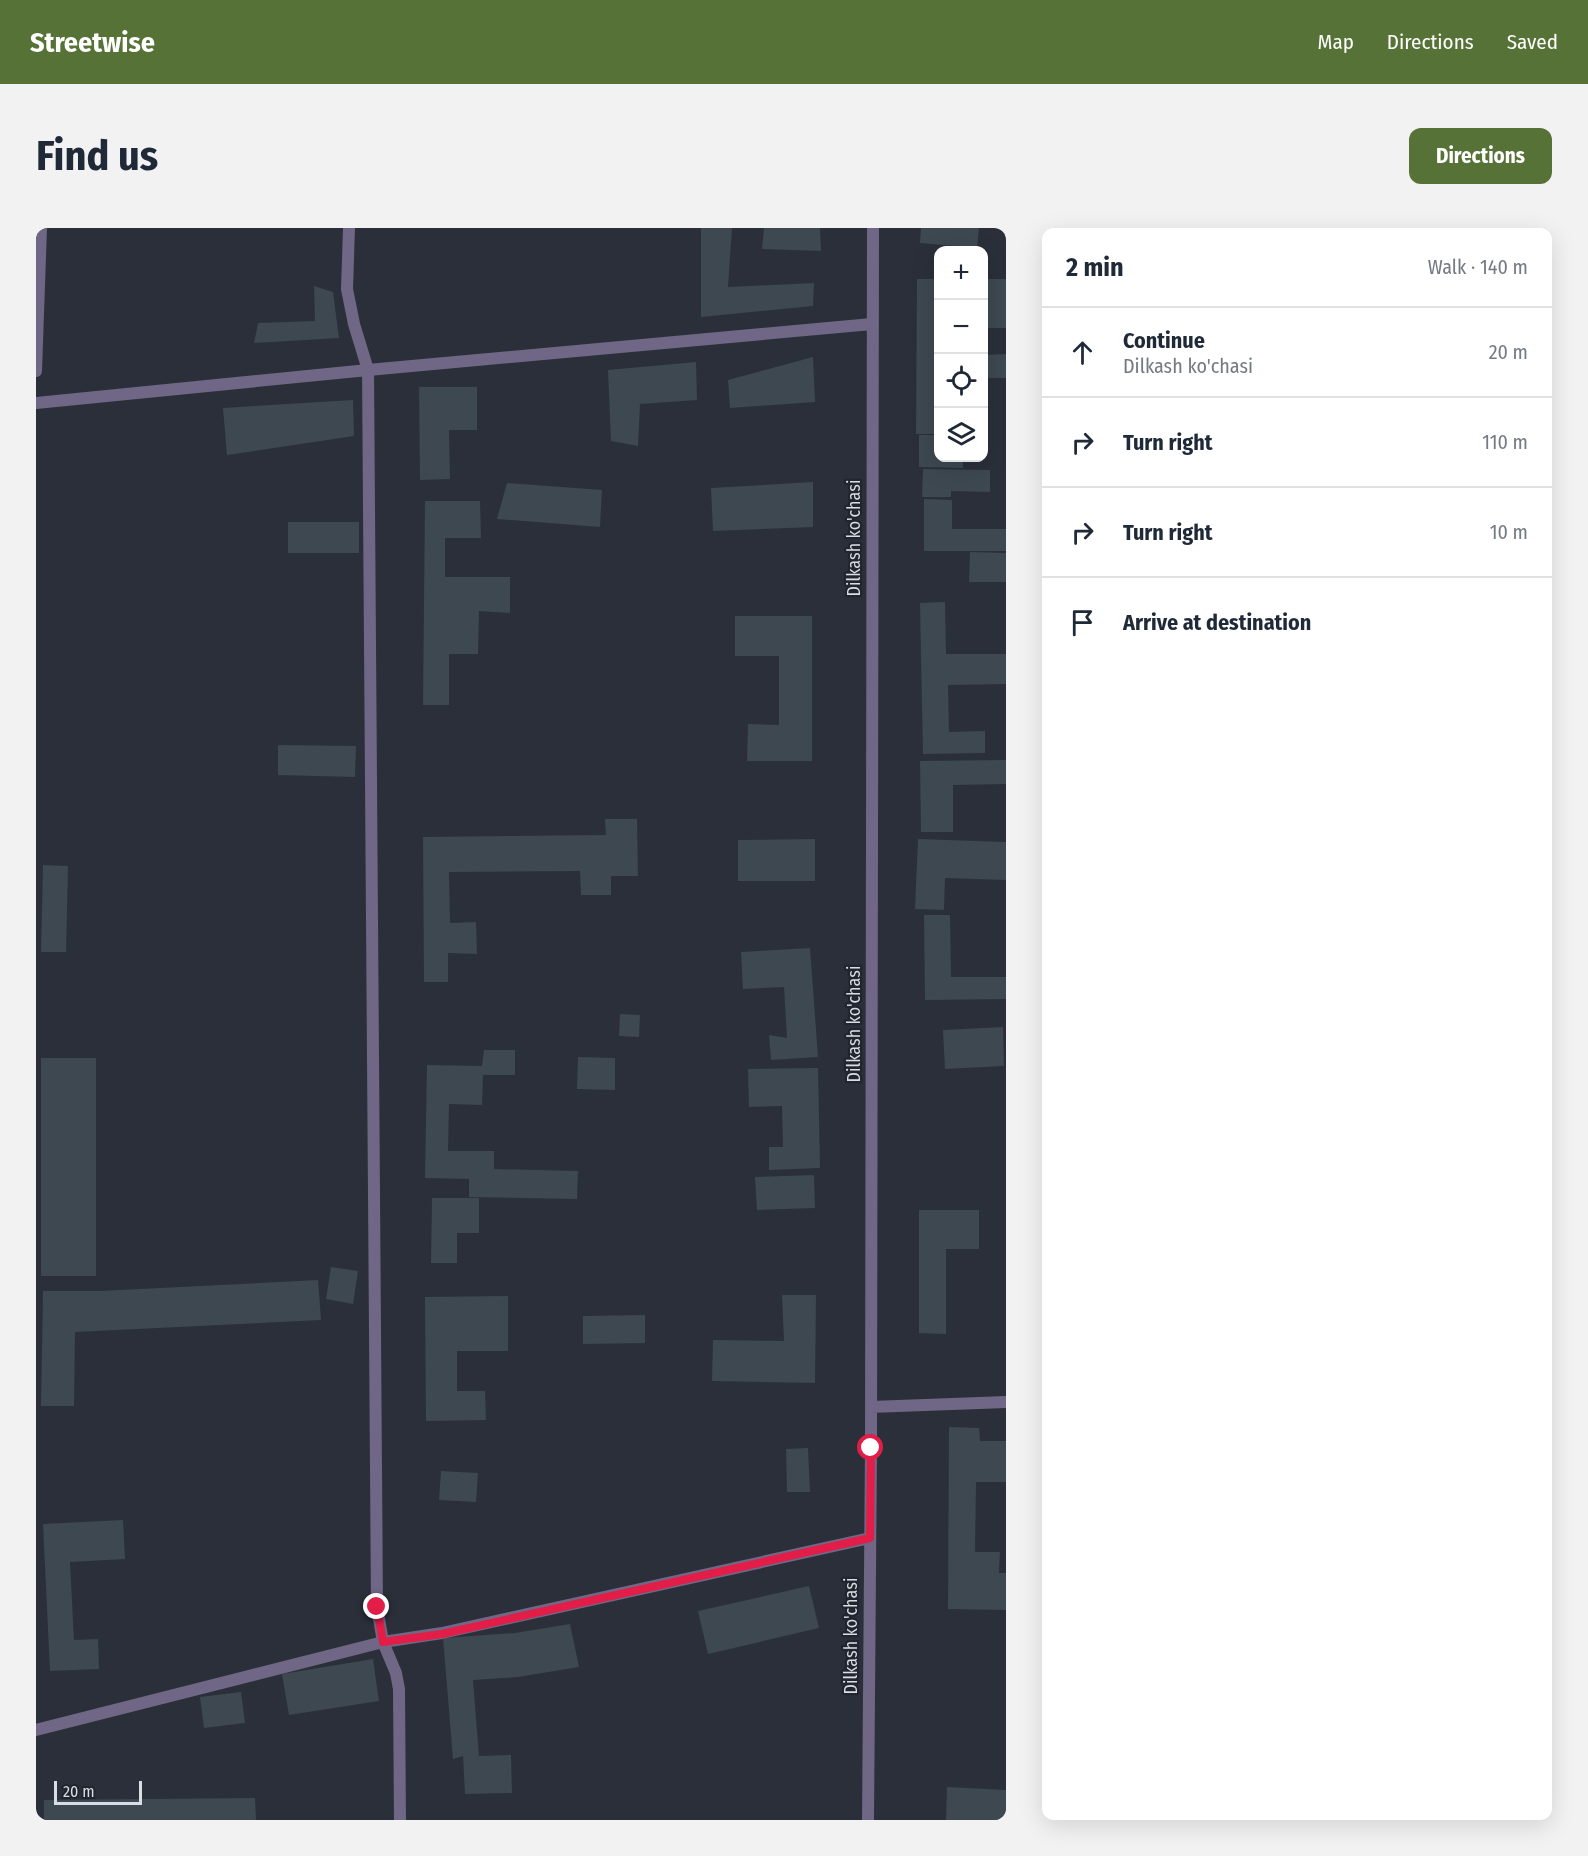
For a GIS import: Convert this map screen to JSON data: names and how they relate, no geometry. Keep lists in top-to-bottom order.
{
  "streets": {
    "street": ["Dilkash ko'chasi"]
  },
  "scale_bar": "20 m",
  "page": {
    "header": "Streetwise",
    "nav": ["Map", "Directions", "Saved"],
    "buttons": "Directions",
    "title": "Find us",
    "heading": ["2 min", "Walk · 140 m"],
    "map_buttons": ["+", "−"],
    "list": [
      ["Continue", "Dilkash ko'chasi", "20 m"],
      ["Turn right", "110 m"],
      ["Turn right", "10 m"],
      "Arrive at destination"
    ],
    "scale": "20 m"
  }
}
